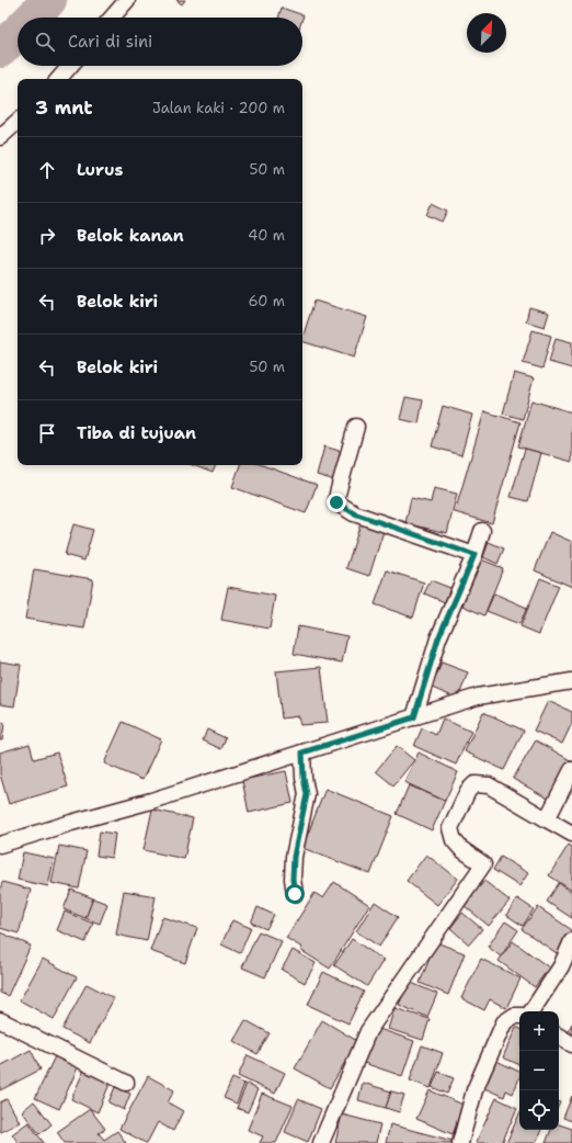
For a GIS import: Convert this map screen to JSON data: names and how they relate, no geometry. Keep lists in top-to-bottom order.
{
  "north": "top right",
  "page": {
    "search": "Cari di sini",
    "heading": ["3 mnt", "Jalan kaki · 200 m"],
    "list": [
      ["Lurus", "50 m"],
      ["Belok kanan", "40 m"],
      ["Belok kiri", "60 m"],
      ["Belok kiri", "50 m"],
      "Tiba di tujuan"
    ],
    "map_buttons": ["+", "−"]
  }
}
